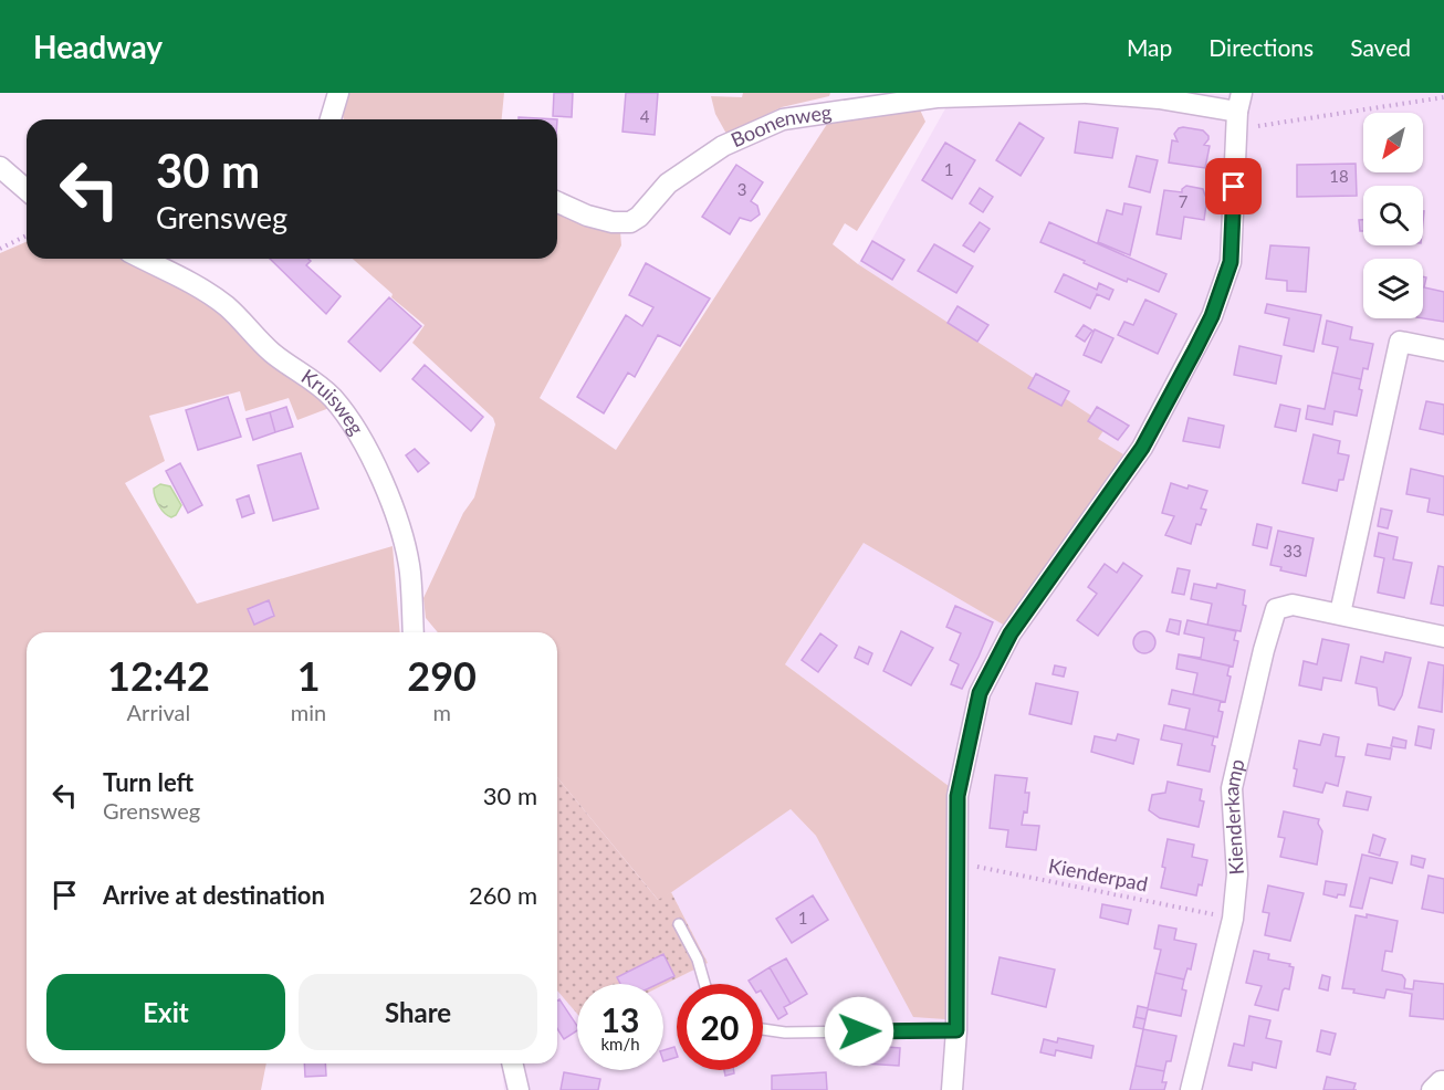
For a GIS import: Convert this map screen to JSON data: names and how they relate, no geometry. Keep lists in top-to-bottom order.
{
  "streets": {
    "street": ["Boonenweg", "Kruisweg", "Kienderkamp"],
    "path": ["Kienderpad"]
  },
  "crossings": [
    ["Kienderkamp", "Kienderpad"]
  ],
  "house_numbers": [
    "4",
    "1",
    "18",
    "3",
    "7",
    "33",
    "1"
  ],
  "north": "bottom left",
  "page": {
    "header": "Headway",
    "nav": ["Map", "Directions", "Saved"],
    "turn": ["30 m", "Grensweg"],
    "eta": [
      "12:42",
      "Arrival",
      "1",
      "min",
      "290",
      "m"
    ],
    "list": [
      {
        "name": "Turn left",
        "note": "Grensweg",
        "value": "30 m"
      },
      {
        "name": "Arrive at destination",
        "value": "260 m"
      }
    ],
    "buttons": ["Exit", "Share"],
    "speed": "13 km/h",
    "limit": "20"
  }
}
